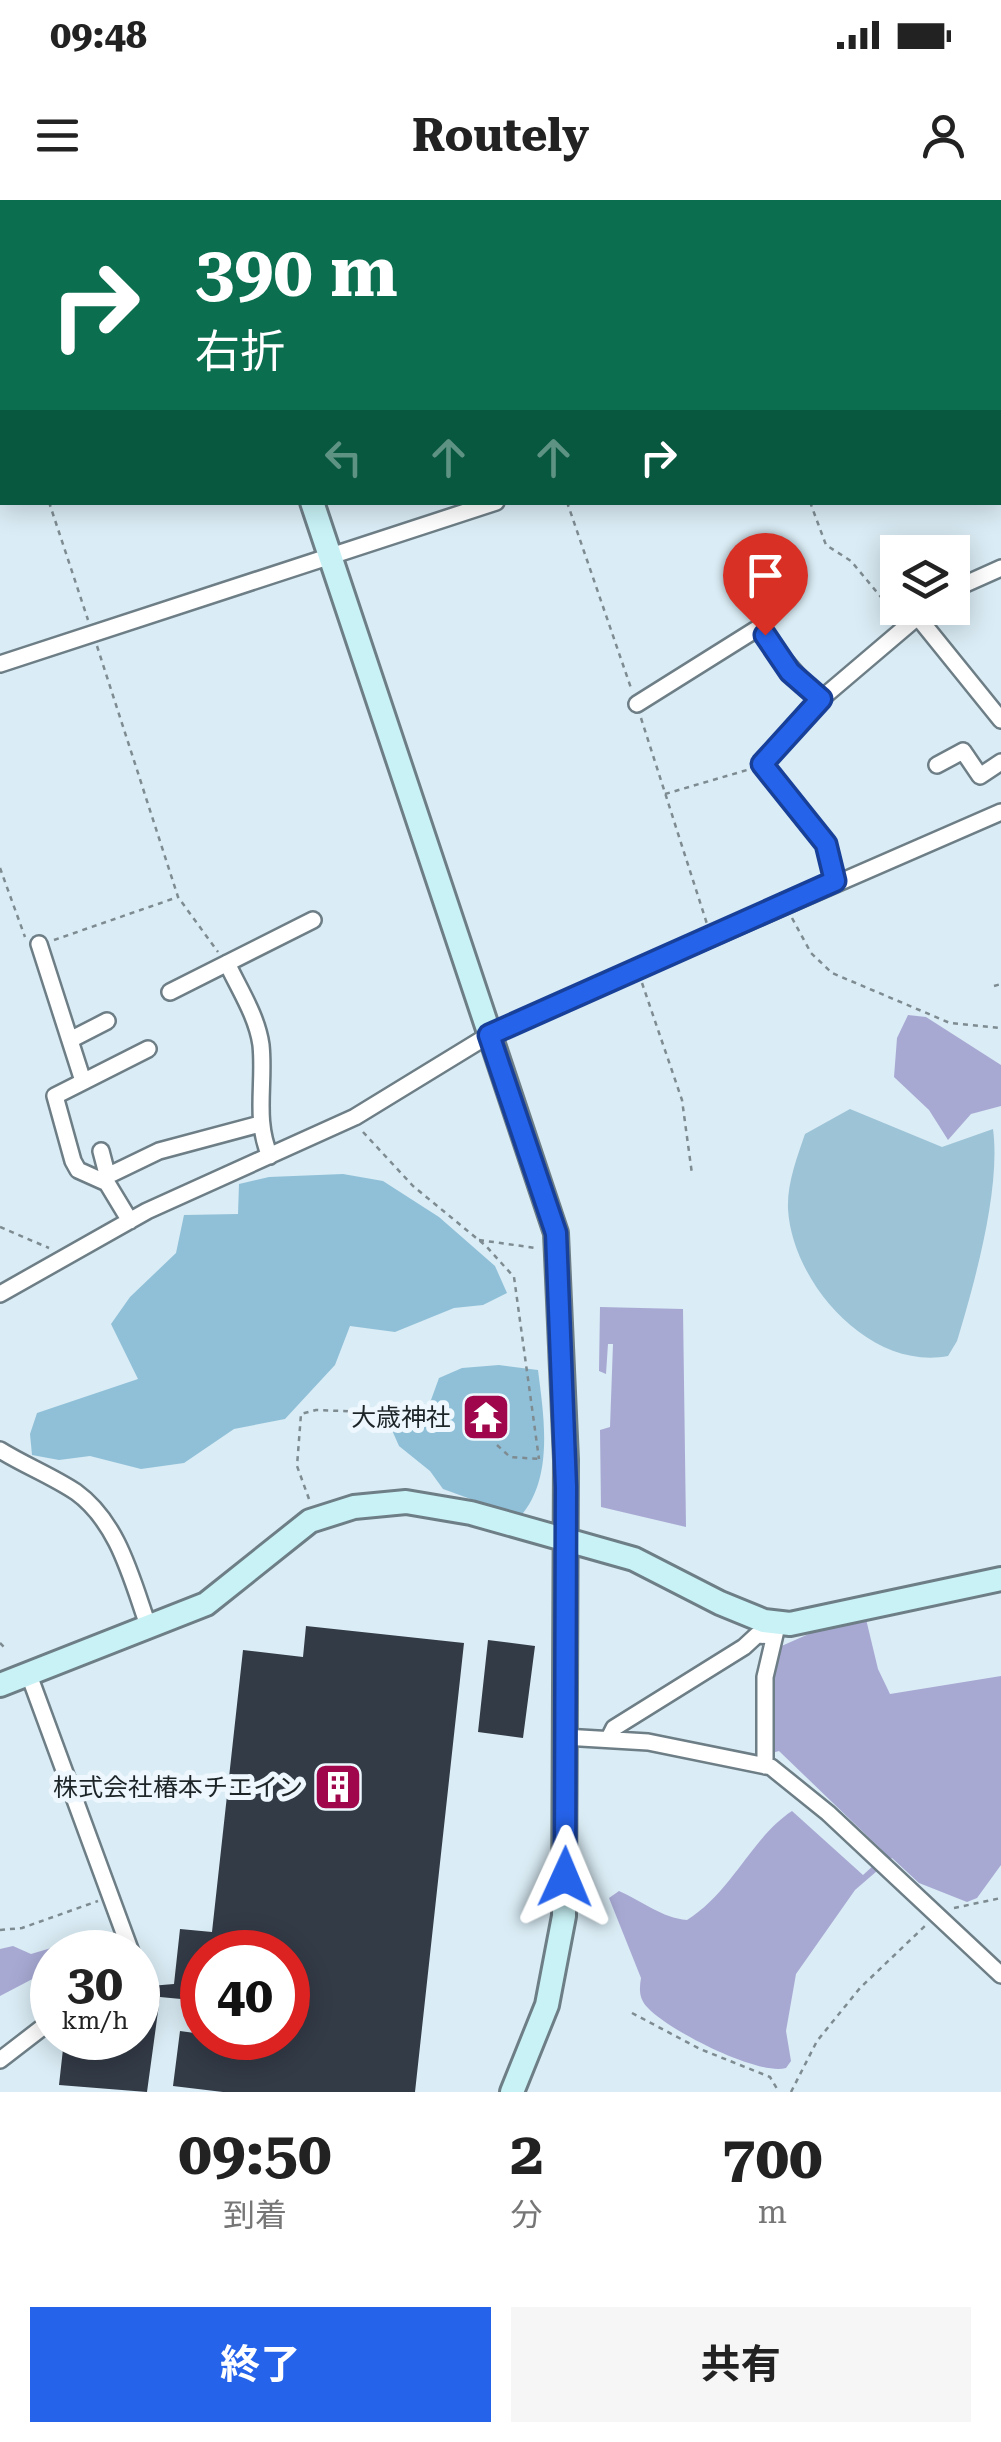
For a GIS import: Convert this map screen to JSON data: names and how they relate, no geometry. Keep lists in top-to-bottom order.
{
  "places": {
    "temple": ["大歳神社"],
    "building": ["株式会社椿本チエイン"]
  },
  "page": {
    "status": "09:48",
    "header": "Routely",
    "turn": ["390 m", "右折"],
    "speed": "30 km/h",
    "limit": "40",
    "eta": [
      "09:50",
      "到着",
      "2",
      "分",
      "700",
      "m"
    ],
    "buttons": ["終了", "共有"]
  }
}
